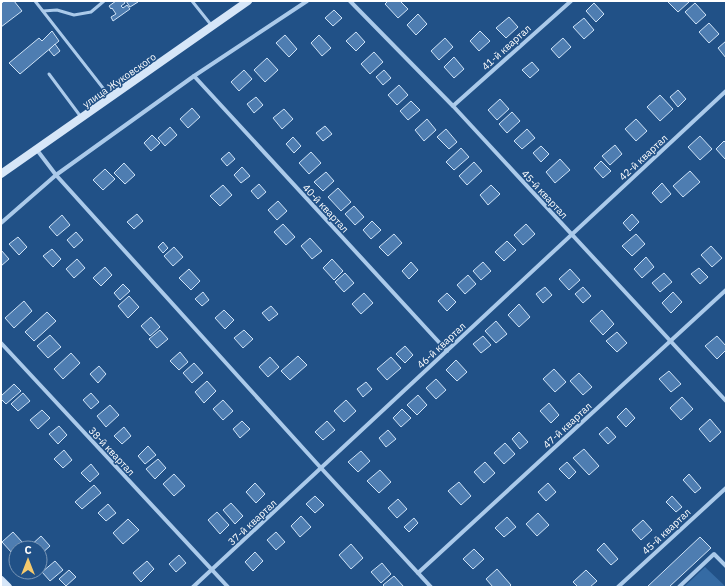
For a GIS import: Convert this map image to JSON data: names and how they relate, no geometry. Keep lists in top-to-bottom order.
{
  "streets": {
    "street": [
      "41-й квартал",
      "улица Жуковского",
      "42-й квартал",
      "45-й квартал",
      "40-й квартал",
      "46-й квартал",
      "47-й квартал",
      "38-й квартал",
      "37-й квартал"
    ]
  },
  "crossings": [
    ["41-й квартал", "45-й квартал"],
    ["42-й квартал", "45-й квартал"],
    ["42-й квартал", "46-й квартал"],
    ["45-й квартал", "46-й квартал"],
    ["45-й квартал", "47-й квартал"],
    ["40-й квартал", "46-й квартал"],
    ["46-й квартал", "37-й квартал"],
    ["38-й квартал", "37-й квартал"]
  ],
  "north": "top"
}
